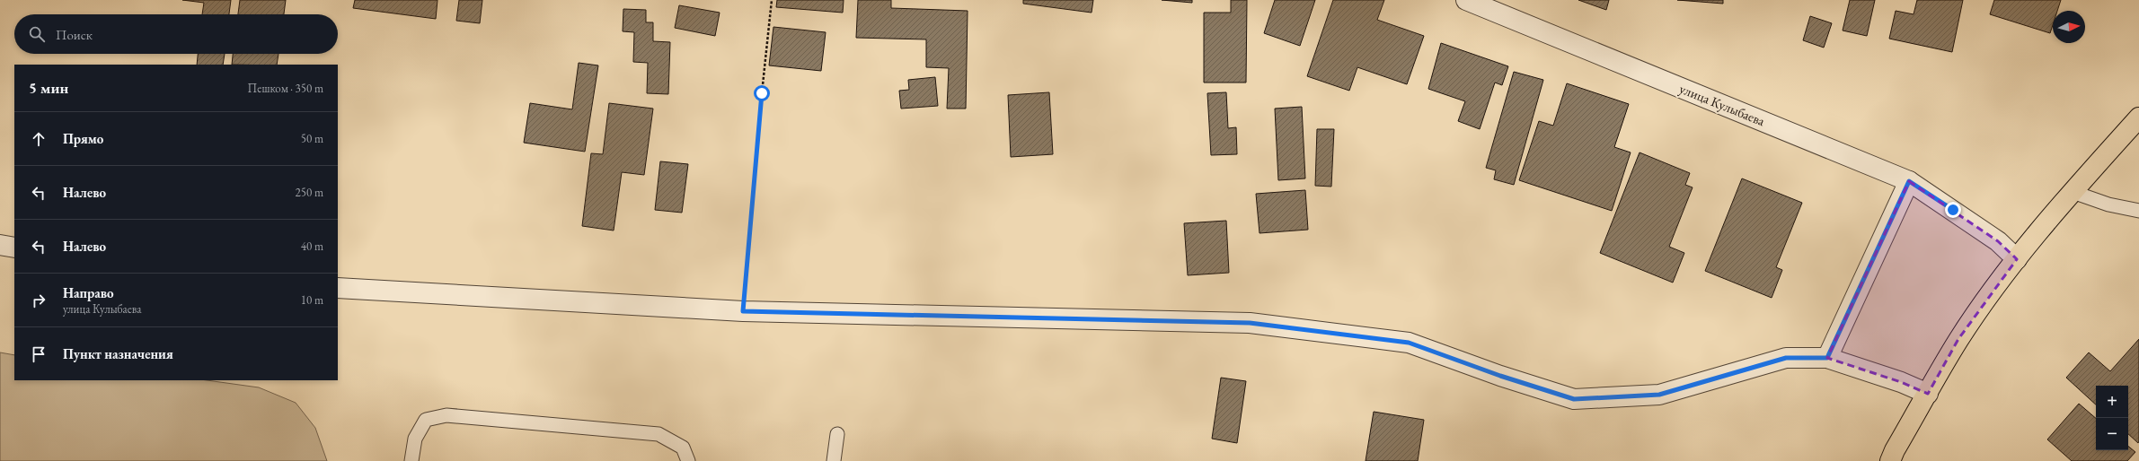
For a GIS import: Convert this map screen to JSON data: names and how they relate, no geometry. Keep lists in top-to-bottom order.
{
  "streets": {
    "street": ["улица Кулыбаева"]
  },
  "north": "right",
  "page": {
    "search": "Поиск",
    "heading": ["5 мин", "Пешком · 350 m"],
    "list": [
      ["Прямо", "50 m"],
      ["Налево", "250 m"],
      ["Налево", "40 m"],
      ["Направо", "улица Кулыбаева", "10 m"],
      "Пункт назначения"
    ],
    "map_buttons": ["+", "−"]
  }
}
